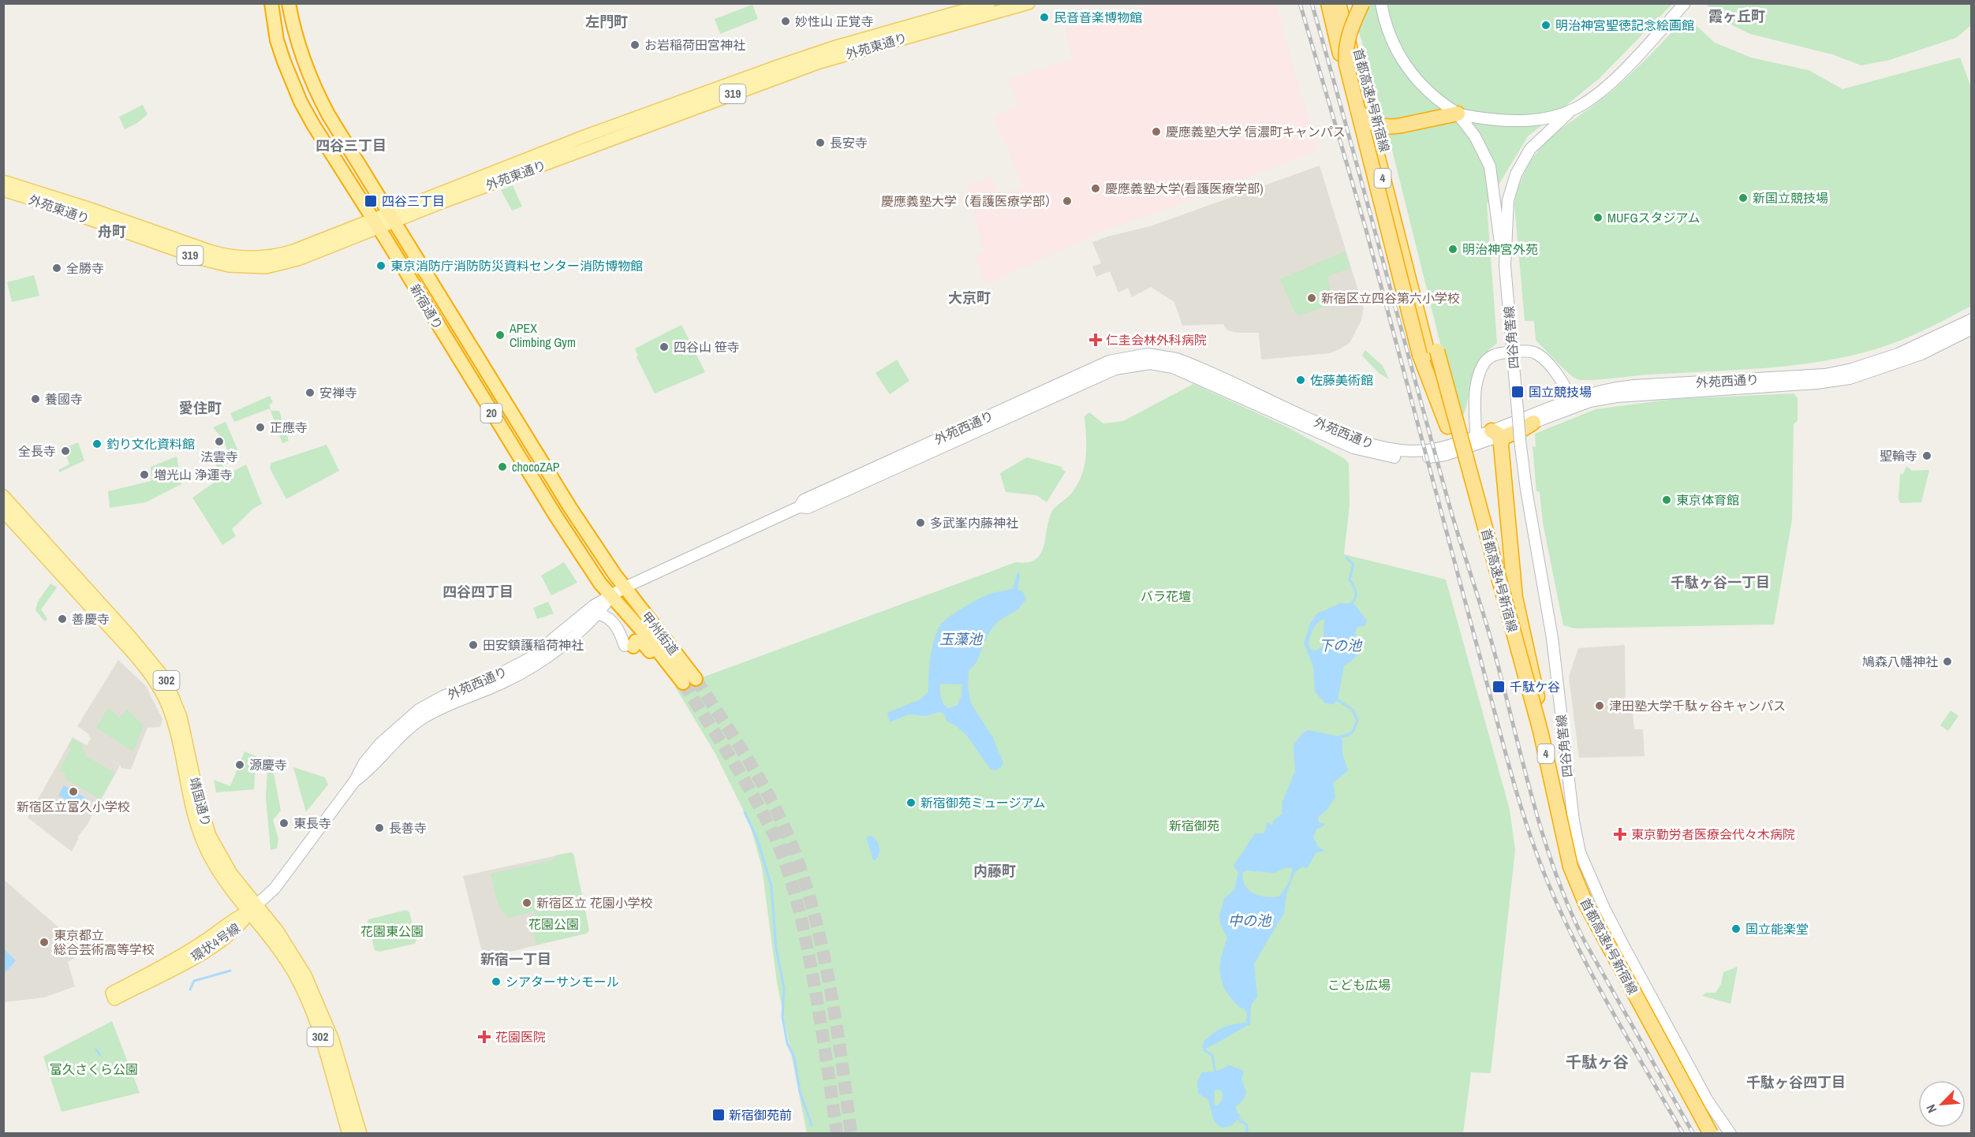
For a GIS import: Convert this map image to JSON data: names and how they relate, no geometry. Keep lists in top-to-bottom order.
{
  "streets": {
    "highway": [
      "首都高速4号新宿線",
      "4",
      "新宿通り",
      "20",
      "甲州街道"
    ],
    "main road": [
      "外苑東通り",
      "319",
      "四谷角筈線",
      "外苑西通り",
      "302",
      "靖国通り",
      "環状4号線"
    ]
  },
  "crossings": [
    ["外苑東通り", "新宿通り"],
    ["新宿通り", "外苑西通り"],
    ["新宿通り", "甲州街道"],
    ["外苑西通り", "甲州街道"],
    ["外苑西通り", "靖国通り"],
    ["外苑西通り", "環状4号線"],
    ["靖国通り", "環状4号線"]
  ],
  "districts": [
    "霞ヶ丘町",
    "左門町",
    "四谷三丁目",
    "舟町",
    "大京町",
    "愛住町",
    "千駄ヶ谷一丁目",
    "四谷四丁目",
    "内藤町",
    "新宿一丁目",
    "千駄ヶ谷",
    "千駄ヶ谷四丁目"
  ],
  "water": ["玉藻池", "下の池", "中の池"],
  "parks": [
    "バラ花壇",
    "新宿御苑",
    "花園公園",
    "花園東公園",
    "こども広場",
    "富久さくら公園"
  ],
  "places": {
    "other": [
      "民音音楽博物館",
      "妙性山 正覚寺",
      "明治神宮聖徳記念絵画館",
      "お岩稲荷田宮神社",
      "慶應義塾大学 信濃町キャンパス",
      "長安寺",
      "慶應義塾大学(看護医療学部)",
      "新国立競技場",
      "慶應義塾大学（看護医療学部）",
      "MUFGスタジアム",
      "明治神宮外苑",
      "東京消防庁消防防災資料センター消防博物館",
      "全勝寺",
      "新宿区立四谷第六小学校",
      "APEX Climbing Gym",
      "四谷山 笹寺",
      "佐藤美術館",
      "安禅寺",
      "養國寺",
      "正應寺",
      "法雲寺",
      "釣り文化資料館",
      "全長寺",
      "聖輪寺",
      "chocoZAP",
      "増光山 浄運寺",
      "東京体育館",
      "多武峯内藤神社",
      "善慶寺",
      "田安鎮護稲荷神社",
      "鳩森八幡神社",
      "津田塾大学千駄ヶ谷キャンパス",
      "源慶寺",
      "新宿区立富久小学校",
      "新宿御苑ミュージアム",
      "東長寺",
      "長善寺",
      "新宿区立 花園小学校",
      "国立能楽堂",
      "東京都立 総合芸術高等学校",
      "シアターサンモール"
    ],
    "transit": [
      "四谷三丁目",
      "国立競技場",
      "千駄ケ谷",
      "新宿御苑前"
    ],
    "health": ["仁圭会林外科病院", "東京勤労者医療会代々木病院", "花園医院"]
  },
  "north": "bottom left"
}
